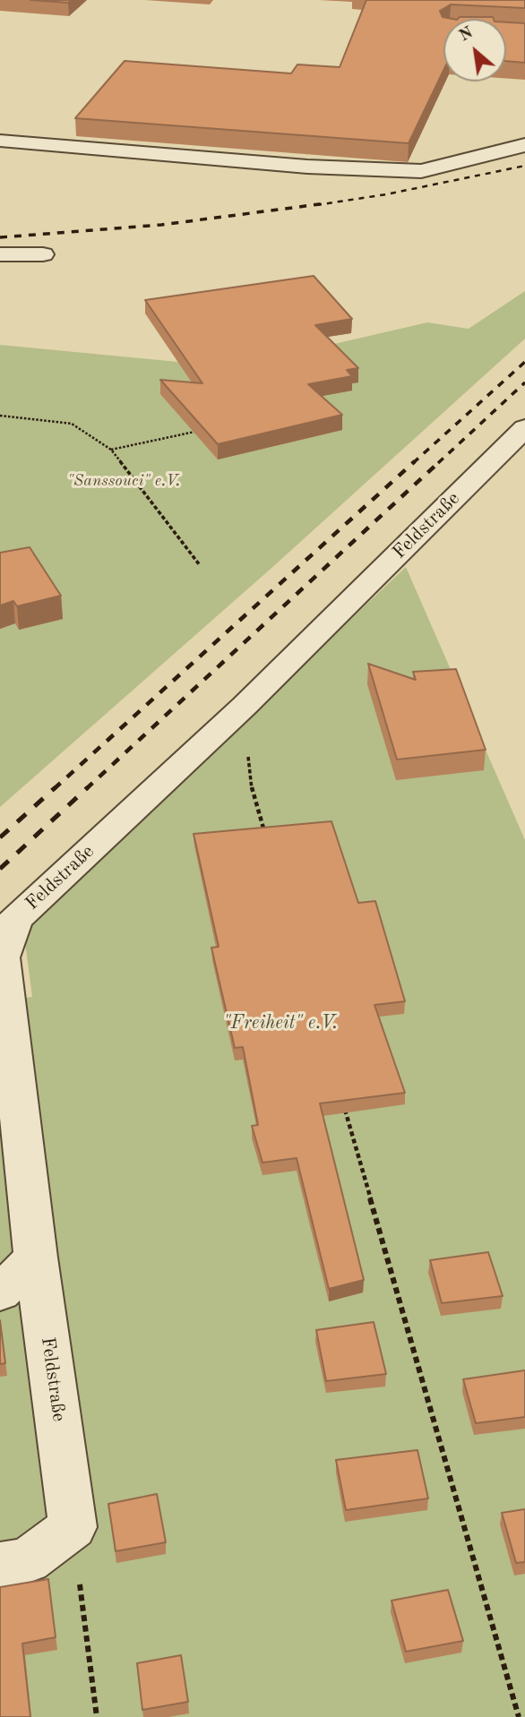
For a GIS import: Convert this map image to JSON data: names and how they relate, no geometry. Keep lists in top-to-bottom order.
{
  "streets": {
    "lane": ["Feldstraße"]
  },
  "parks": ["\"Sanssouci\" e.V.", "\"Freiheit\" e.V."],
  "north": "top left"
}
